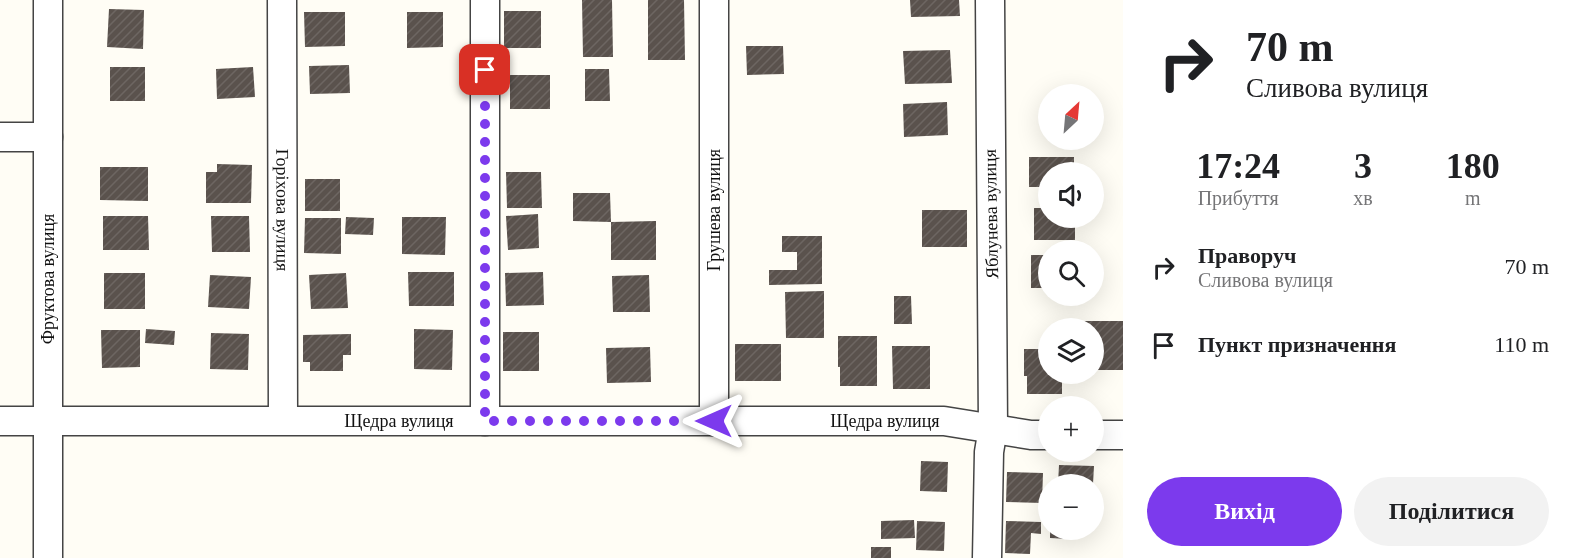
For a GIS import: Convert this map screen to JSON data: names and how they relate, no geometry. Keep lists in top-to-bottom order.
{
  "streets": {
    "street": [
      "Горіхова вулиця",
      "Грушева вулиця",
      "Яблунева вулиця",
      "Фруктова вулиця",
      "Щедра вулиця"
    ]
  },
  "crossings": [
    ["Горіхова вулиця", "Щедра вулиця"],
    ["Грушева вулиця", "Щедра вулиця"],
    ["Яблунева вулиця", "Щедра вулиця"],
    ["Фруктова вулиця", "Щедра вулиця"]
  ],
  "north": "top right",
  "page": {
    "turn": ["70 m", "Сливова вулиця"],
    "map_buttons": ["+", "−"],
    "eta": [
      "17:24",
      "Прибуття",
      "3",
      "хв",
      "180",
      "m"
    ],
    "list": [
      {
        "name": "Праворуч",
        "note": "Сливова вулиця",
        "value": "70 m"
      },
      {
        "name": "Пункт призначення",
        "value": "110 m"
      }
    ],
    "buttons": ["Вихід", "Поділитися"]
  }
}
